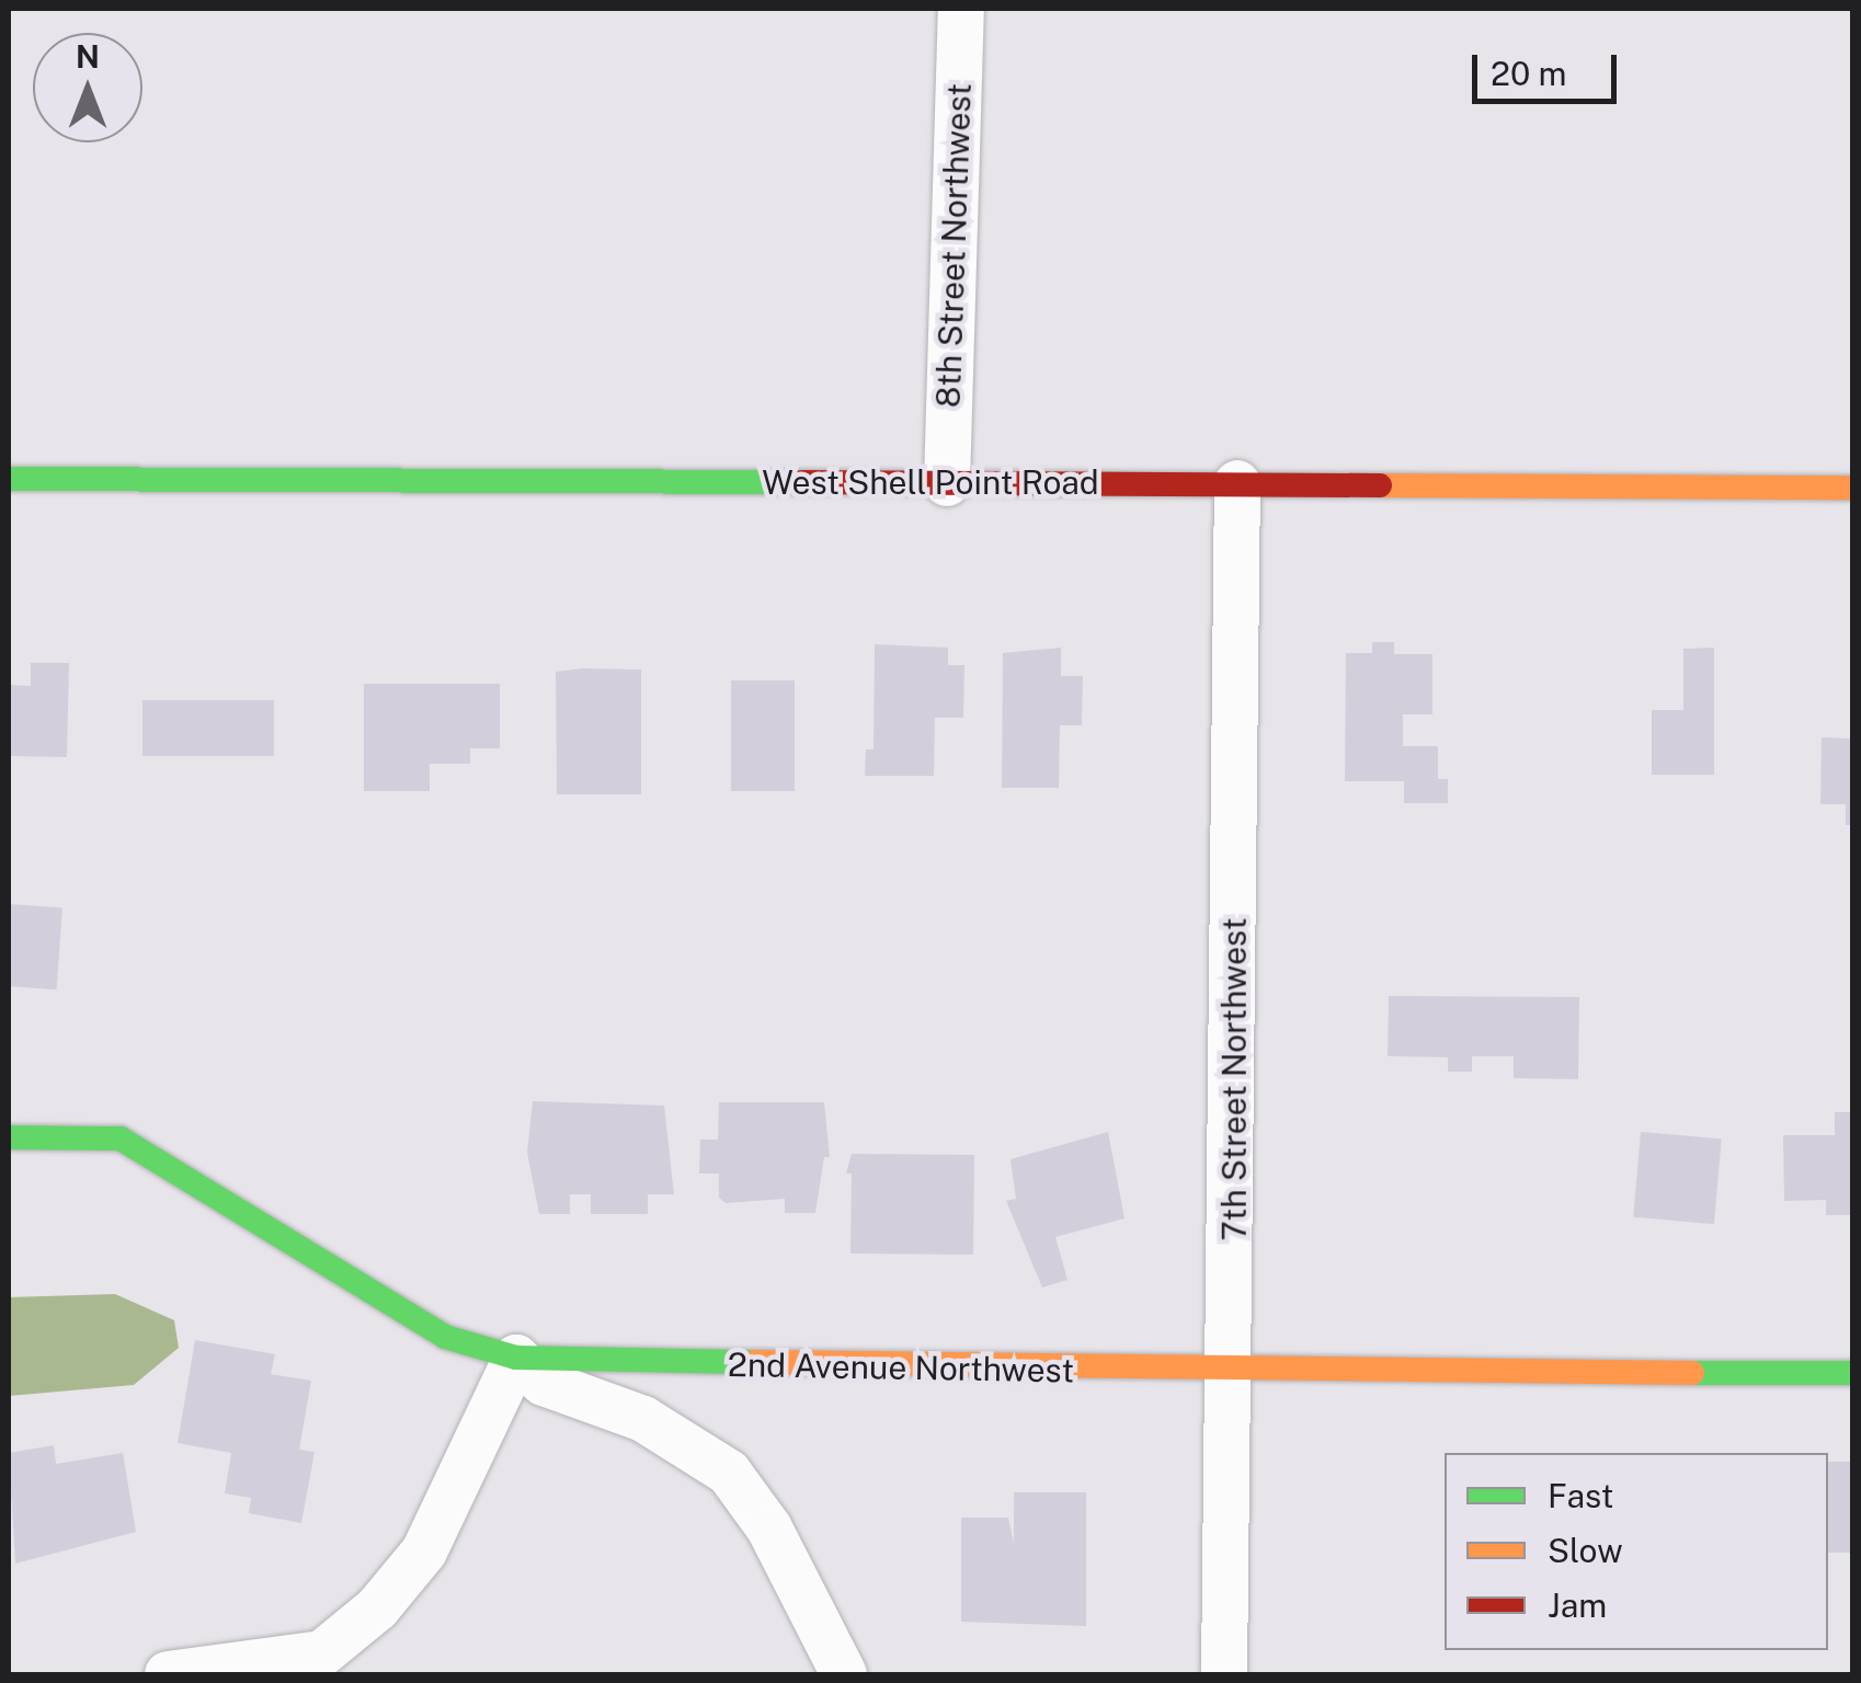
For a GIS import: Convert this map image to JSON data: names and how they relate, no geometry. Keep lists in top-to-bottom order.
{
  "streets": {
    "street": [
      "8th Street Northwest",
      "West Shell Point Road",
      "7th Street Northwest",
      "2nd Avenue Northwest"
    ]
  },
  "crossings": [
    ["8th Street Northwest", "West Shell Point Road"],
    ["West Shell Point Road", "7th Street Northwest"],
    ["7th Street Northwest", "2nd Avenue Northwest"]
  ],
  "legend": ["Fast", "Slow", "Jam"],
  "scale_bar": "20 m",
  "north": "top"
}
